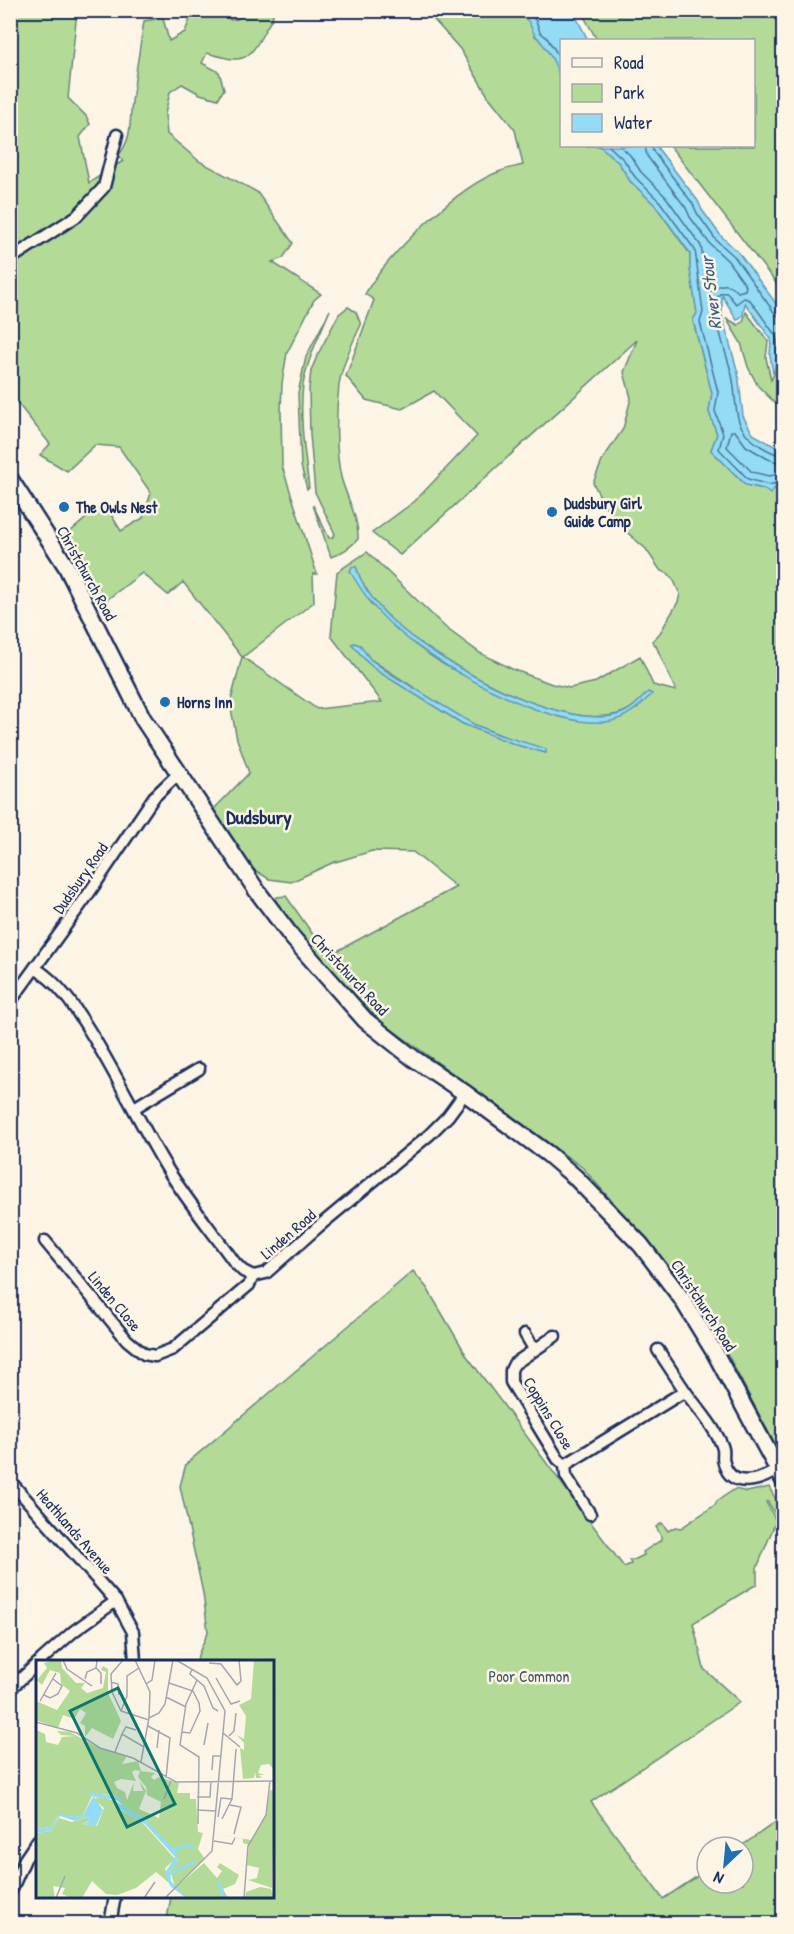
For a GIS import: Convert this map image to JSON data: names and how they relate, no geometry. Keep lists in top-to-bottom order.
{
  "streets": {
    "main road": ["Christchurch Road"],
    "street": [
      "Dudsbury Road",
      "Linden Road",
      "Linden Close",
      "Coppins Close",
      "Heathlands Avenue"
    ]
  },
  "crossings": [
    ["Christchurch Road", "Dudsbury Road"],
    ["Christchurch Road", "Linden Road"],
    ["Dudsbury Road", "Linden Road"],
    ["Linden Road", "Linden Close"]
  ],
  "districts": ["Dudsbury"],
  "water": ["River Stour"],
  "parks": ["Poor Common"],
  "places": ["The Owls Nest", "Dudsbury Girl Guide Camp", "Horns Inn"],
  "legend": ["Road", "Park", "Water"],
  "north": "bottom left"
}
